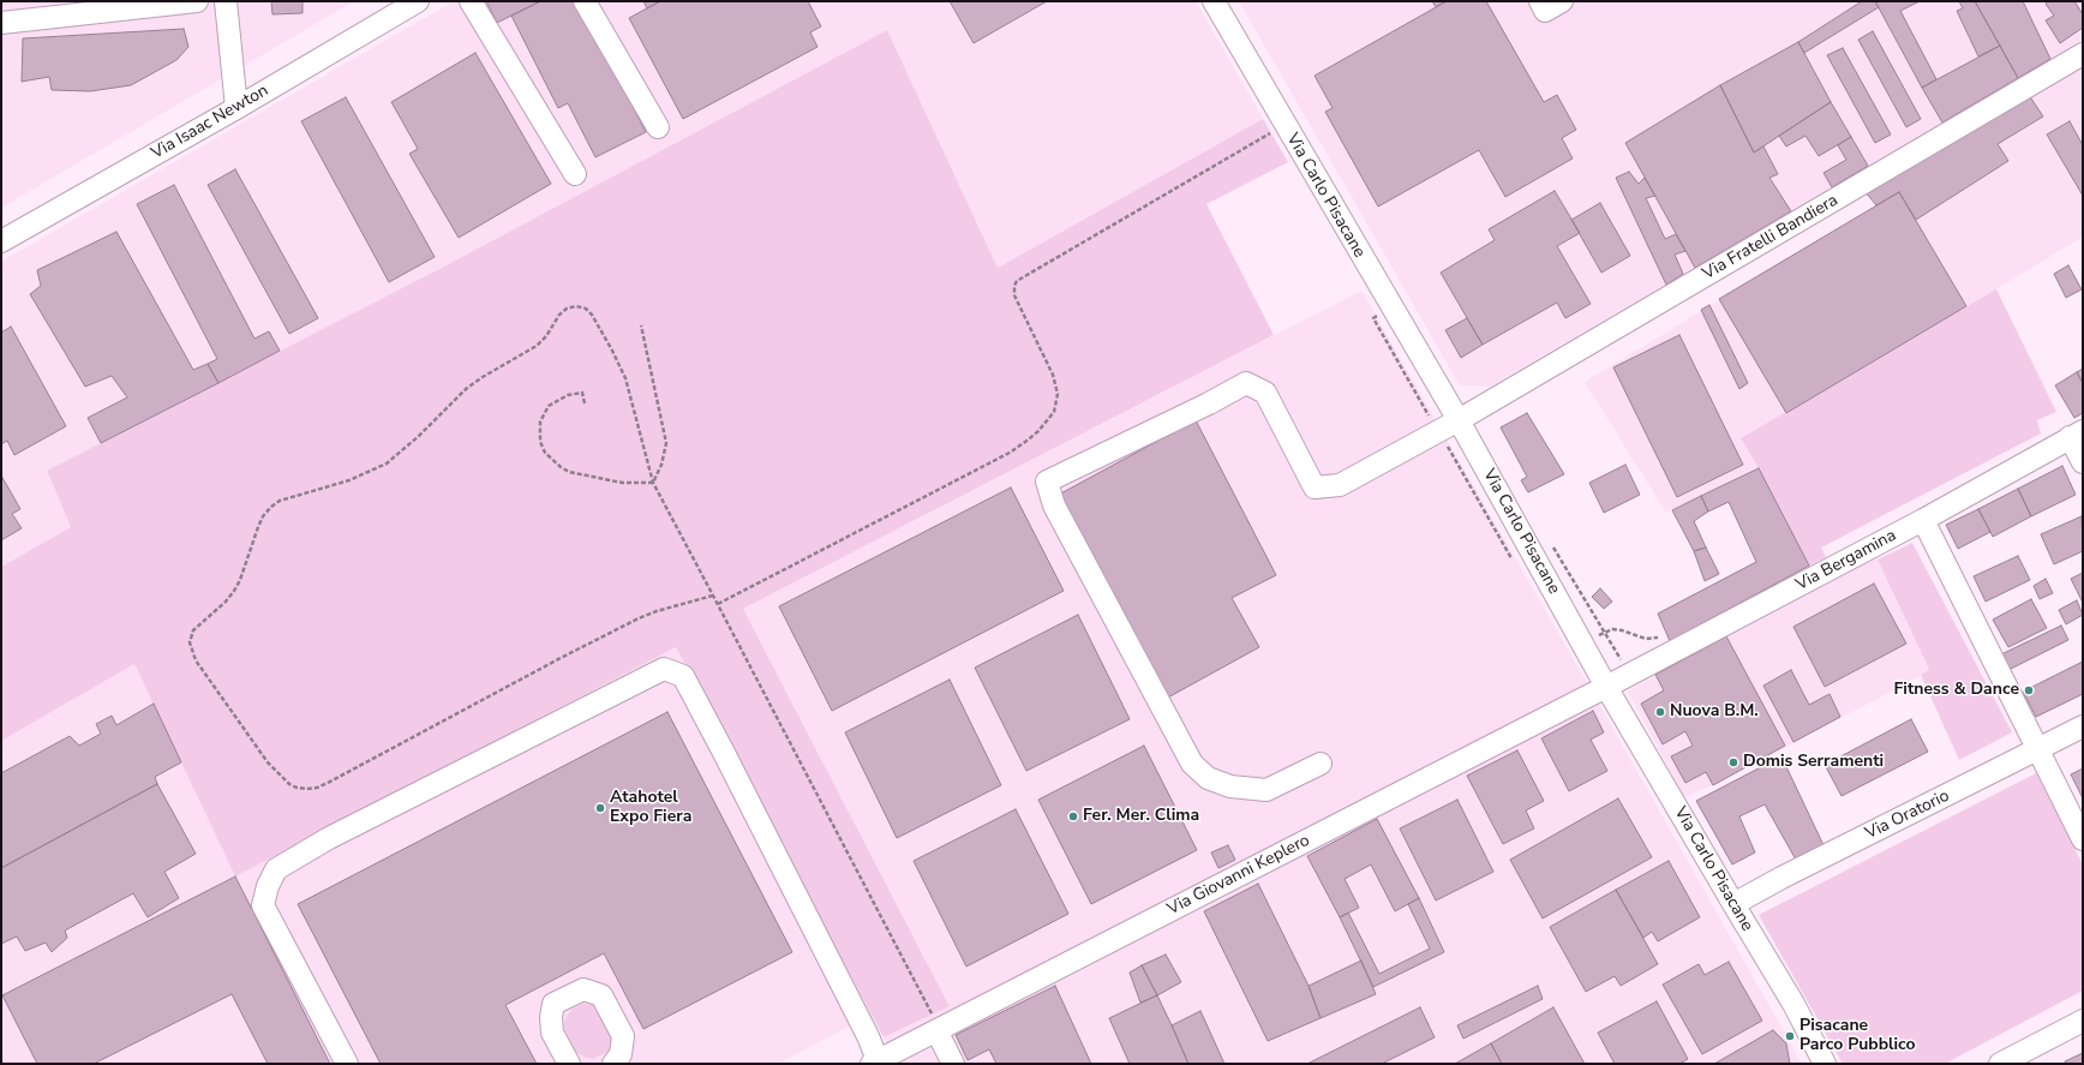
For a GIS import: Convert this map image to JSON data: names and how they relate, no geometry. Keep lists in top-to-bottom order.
{
  "streets": {
    "street": [
      "Via Isaac Newton",
      "Via Carlo Pisacane",
      "Via Fratelli Bandiera",
      "Via Bergamina",
      "Via Oratorio",
      "Via Giovanni Keplero"
    ]
  },
  "crossings": [
    ["Via Carlo Pisacane", "Via Fratelli Bandiera"],
    ["Via Carlo Pisacane", "Via Bergamina"],
    ["Via Carlo Pisacane", "Via Oratorio"],
    ["Via Carlo Pisacane", "Via Giovanni Keplero"],
    ["Via Bergamina", "Via Giovanni Keplero"]
  ],
  "places": [
    "Fitness & Dance",
    "Nuova B.M.",
    "Domis Serramenti",
    "Atahotel Expo Fiera",
    "Fer. Mer. Clima",
    "Pisacane Parco Pubblico"
  ]
}
